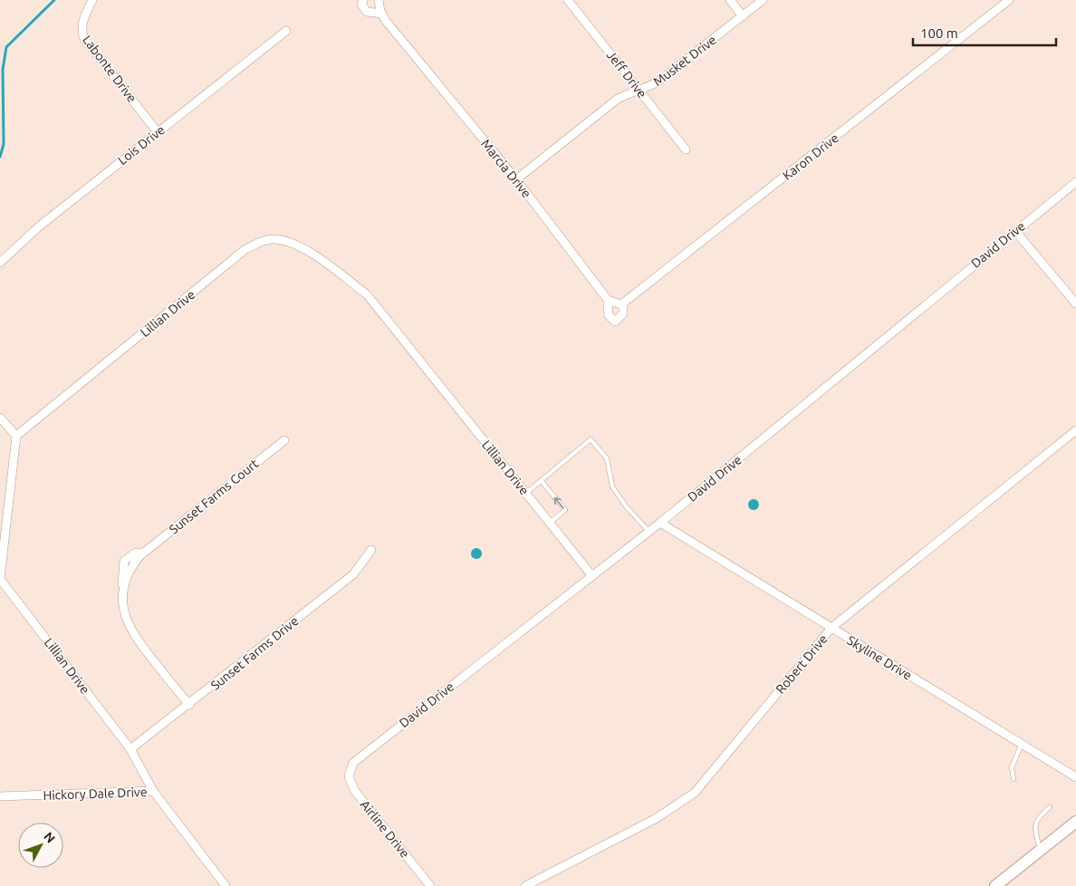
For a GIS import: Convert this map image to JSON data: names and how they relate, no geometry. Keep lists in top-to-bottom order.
{
  "streets": {
    "street": [
      "Musket Drive",
      "Labonte Drive",
      "Jeff Drive",
      "Lois Drive",
      "Karon Drive",
      "Marcia Drive",
      "David Drive",
      "Lillian Drive",
      "Sunset Farms Court",
      "Sunset Farms Drive",
      "Skyline Drive",
      "Robert Drive",
      "Hickory Dale Drive",
      "Airline Drive"
    ]
  },
  "crossings": [
    ["Musket Drive", "Jeff Drive"],
    ["Musket Drive", "Marcia Drive"],
    ["Labonte Drive", "Lois Drive"],
    ["Karon Drive", "Marcia Drive"],
    ["David Drive", "Lillian Drive"],
    ["David Drive", "Skyline Drive"],
    ["David Drive", "Airline Drive"],
    ["Lillian Drive", "Sunset Farms Drive"],
    ["Lillian Drive", "Hickory Dale Drive"],
    ["Sunset Farms Court", "Sunset Farms Drive"],
    ["Skyline Drive", "Robert Drive"]
  ],
  "scale_bar": "100 m",
  "north": "top right"
}
